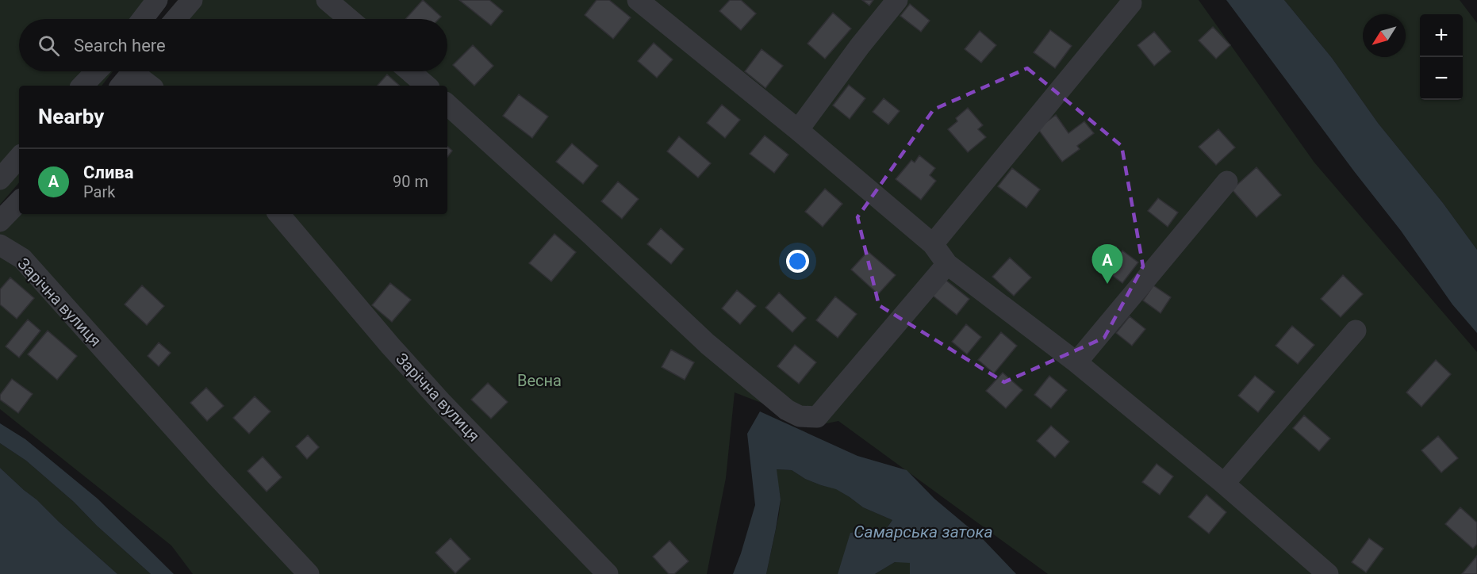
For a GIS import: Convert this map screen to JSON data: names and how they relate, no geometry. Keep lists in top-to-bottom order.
{
  "streets": {
    "street": ["Зарічна вулиця"]
  },
  "water": ["Самарська затока"],
  "parks": ["Весна"],
  "north": "bottom left",
  "page": {
    "map_buttons": ["+", "−"],
    "search": "Search here",
    "heading": "Nearby",
    "list": [
      {
        "mark": "A",
        "name": "Слива",
        "note": "Park",
        "value": "90 m"
      }
    ],
    "pins": "A"
  }
}
